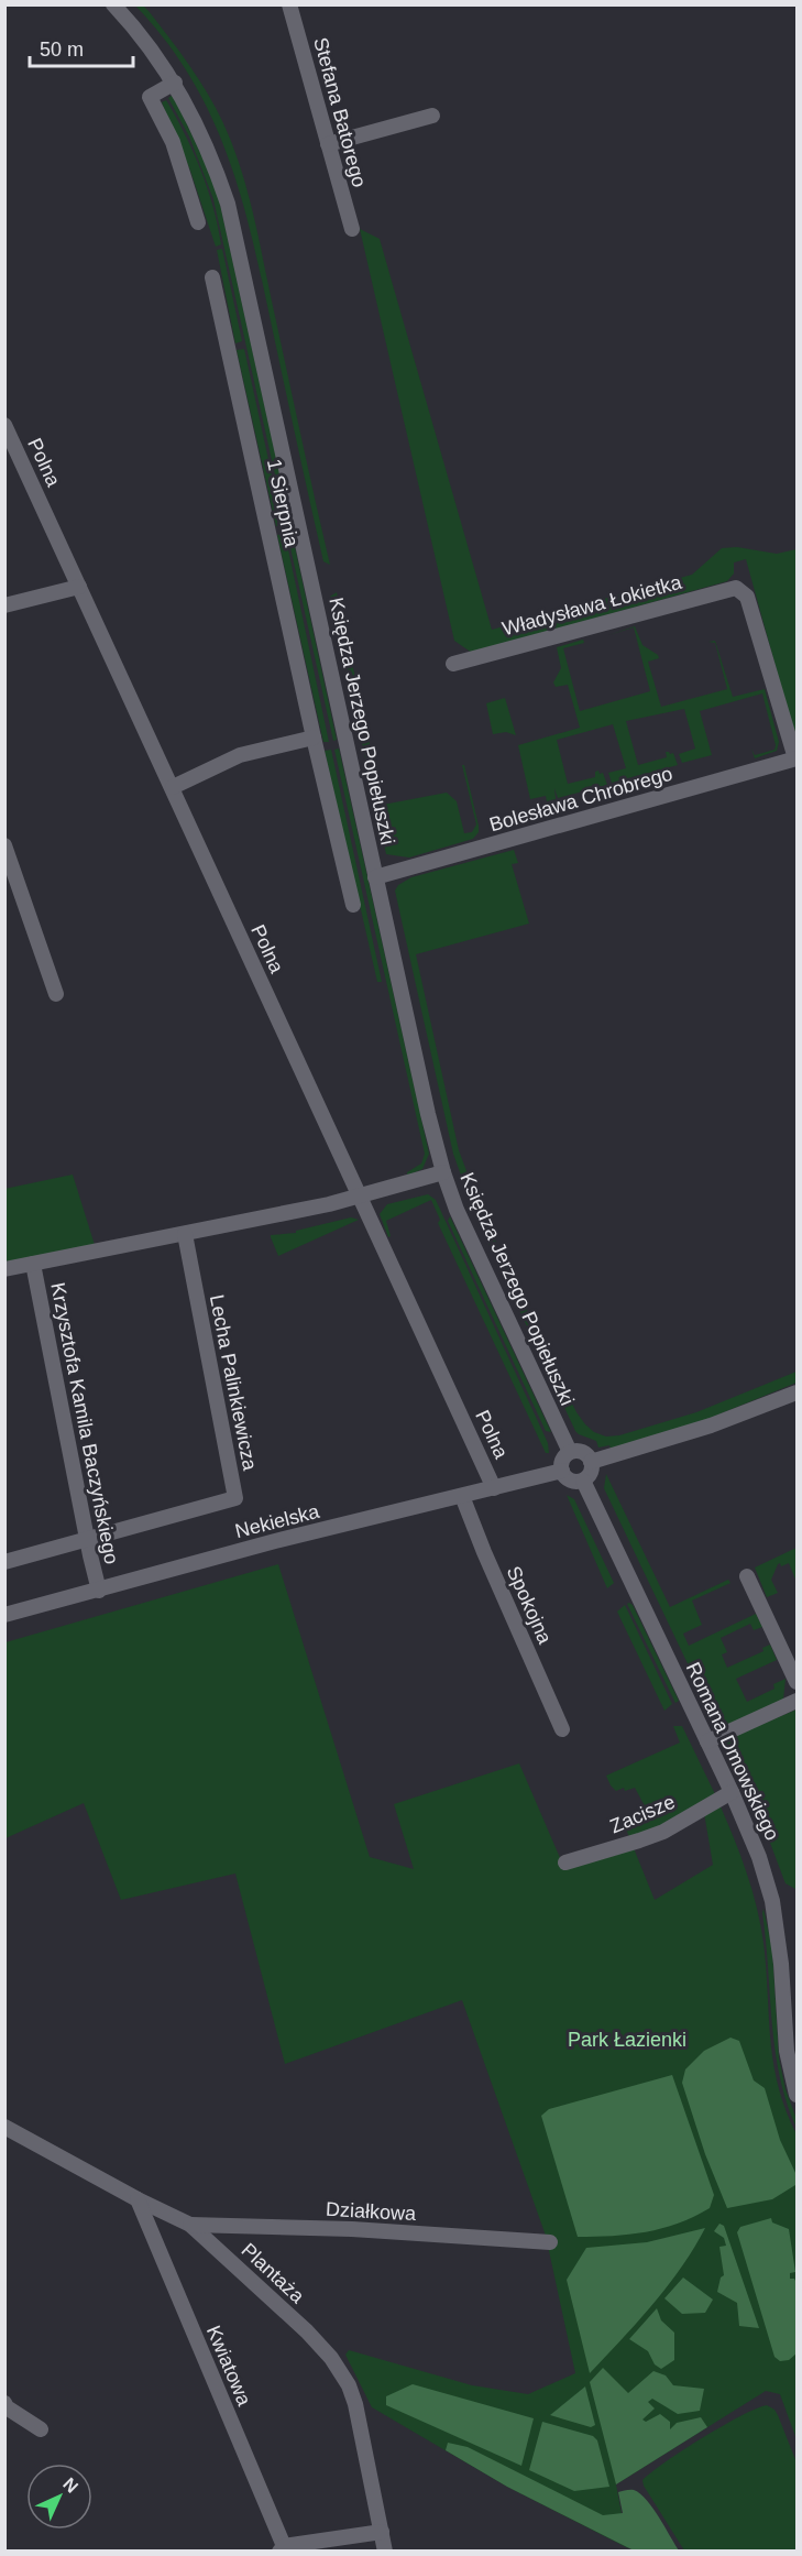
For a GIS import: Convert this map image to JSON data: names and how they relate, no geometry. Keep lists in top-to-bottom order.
{
  "streets": {
    "street": [
      "Stefana Batorego",
      "Polna",
      "1 Sierpnia",
      "Władysława Łokietka",
      "Księdza Jerzego Popiełuszki",
      "Bolesława Chrobrego",
      "Lecha Palinkiewicza",
      "Krzysztofa Kamila Baczyńskiego",
      "Nekielska",
      "Spokojna",
      "Romana Dmowskiego",
      "Zacisze",
      "Działkowa",
      "Plantaża",
      "Kwiatowa"
    ]
  },
  "crossings": [
    ["Polna", "Nekielska"],
    ["Władysława Łokietka", "Bolesława Chrobrego"],
    ["Księdza Jerzego Popiełuszki", "Bolesława Chrobrego"],
    ["Księdza Jerzego Popiełuszki", "Nekielska"],
    ["Księdza Jerzego Popiełuszki", "Romana Dmowskiego"],
    ["Lecha Palinkiewicza", "Krzysztofa Kamila Baczyńskiego"],
    ["Krzysztofa Kamila Baczyńskiego", "Nekielska"],
    ["Nekielska", "Spokojna"],
    ["Nekielska", "Romana Dmowskiego"],
    ["Romana Dmowskiego", "Zacisze"],
    ["Działkowa", "Plantaża"],
    ["Plantaża", "Kwiatowa"]
  ],
  "parks": ["Park Łazienki"],
  "scale_bar": "50 m",
  "north": "top right"
}
